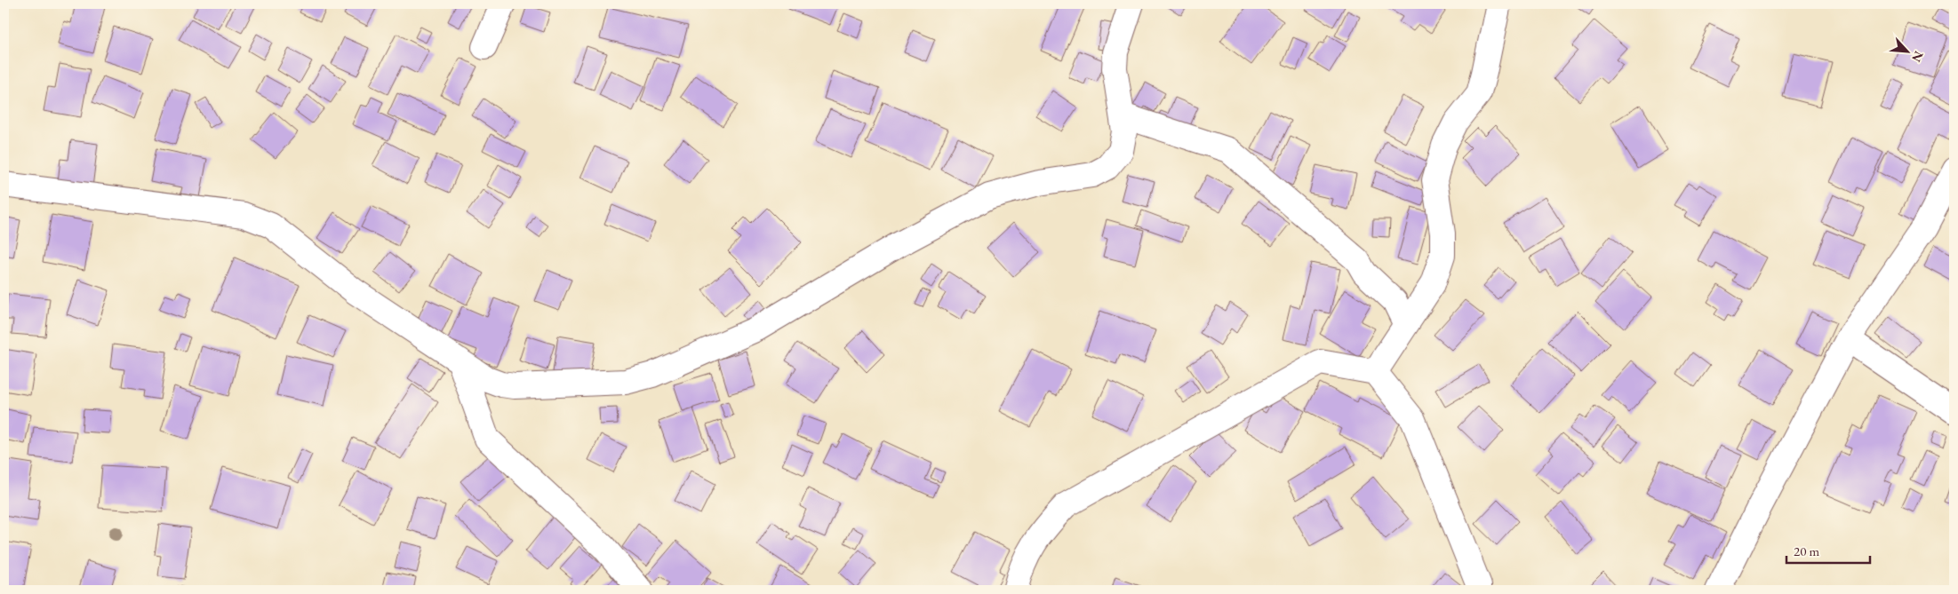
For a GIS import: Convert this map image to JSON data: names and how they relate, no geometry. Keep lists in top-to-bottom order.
{
  "scale_bar": "20 m",
  "north": "bottom right"
}
